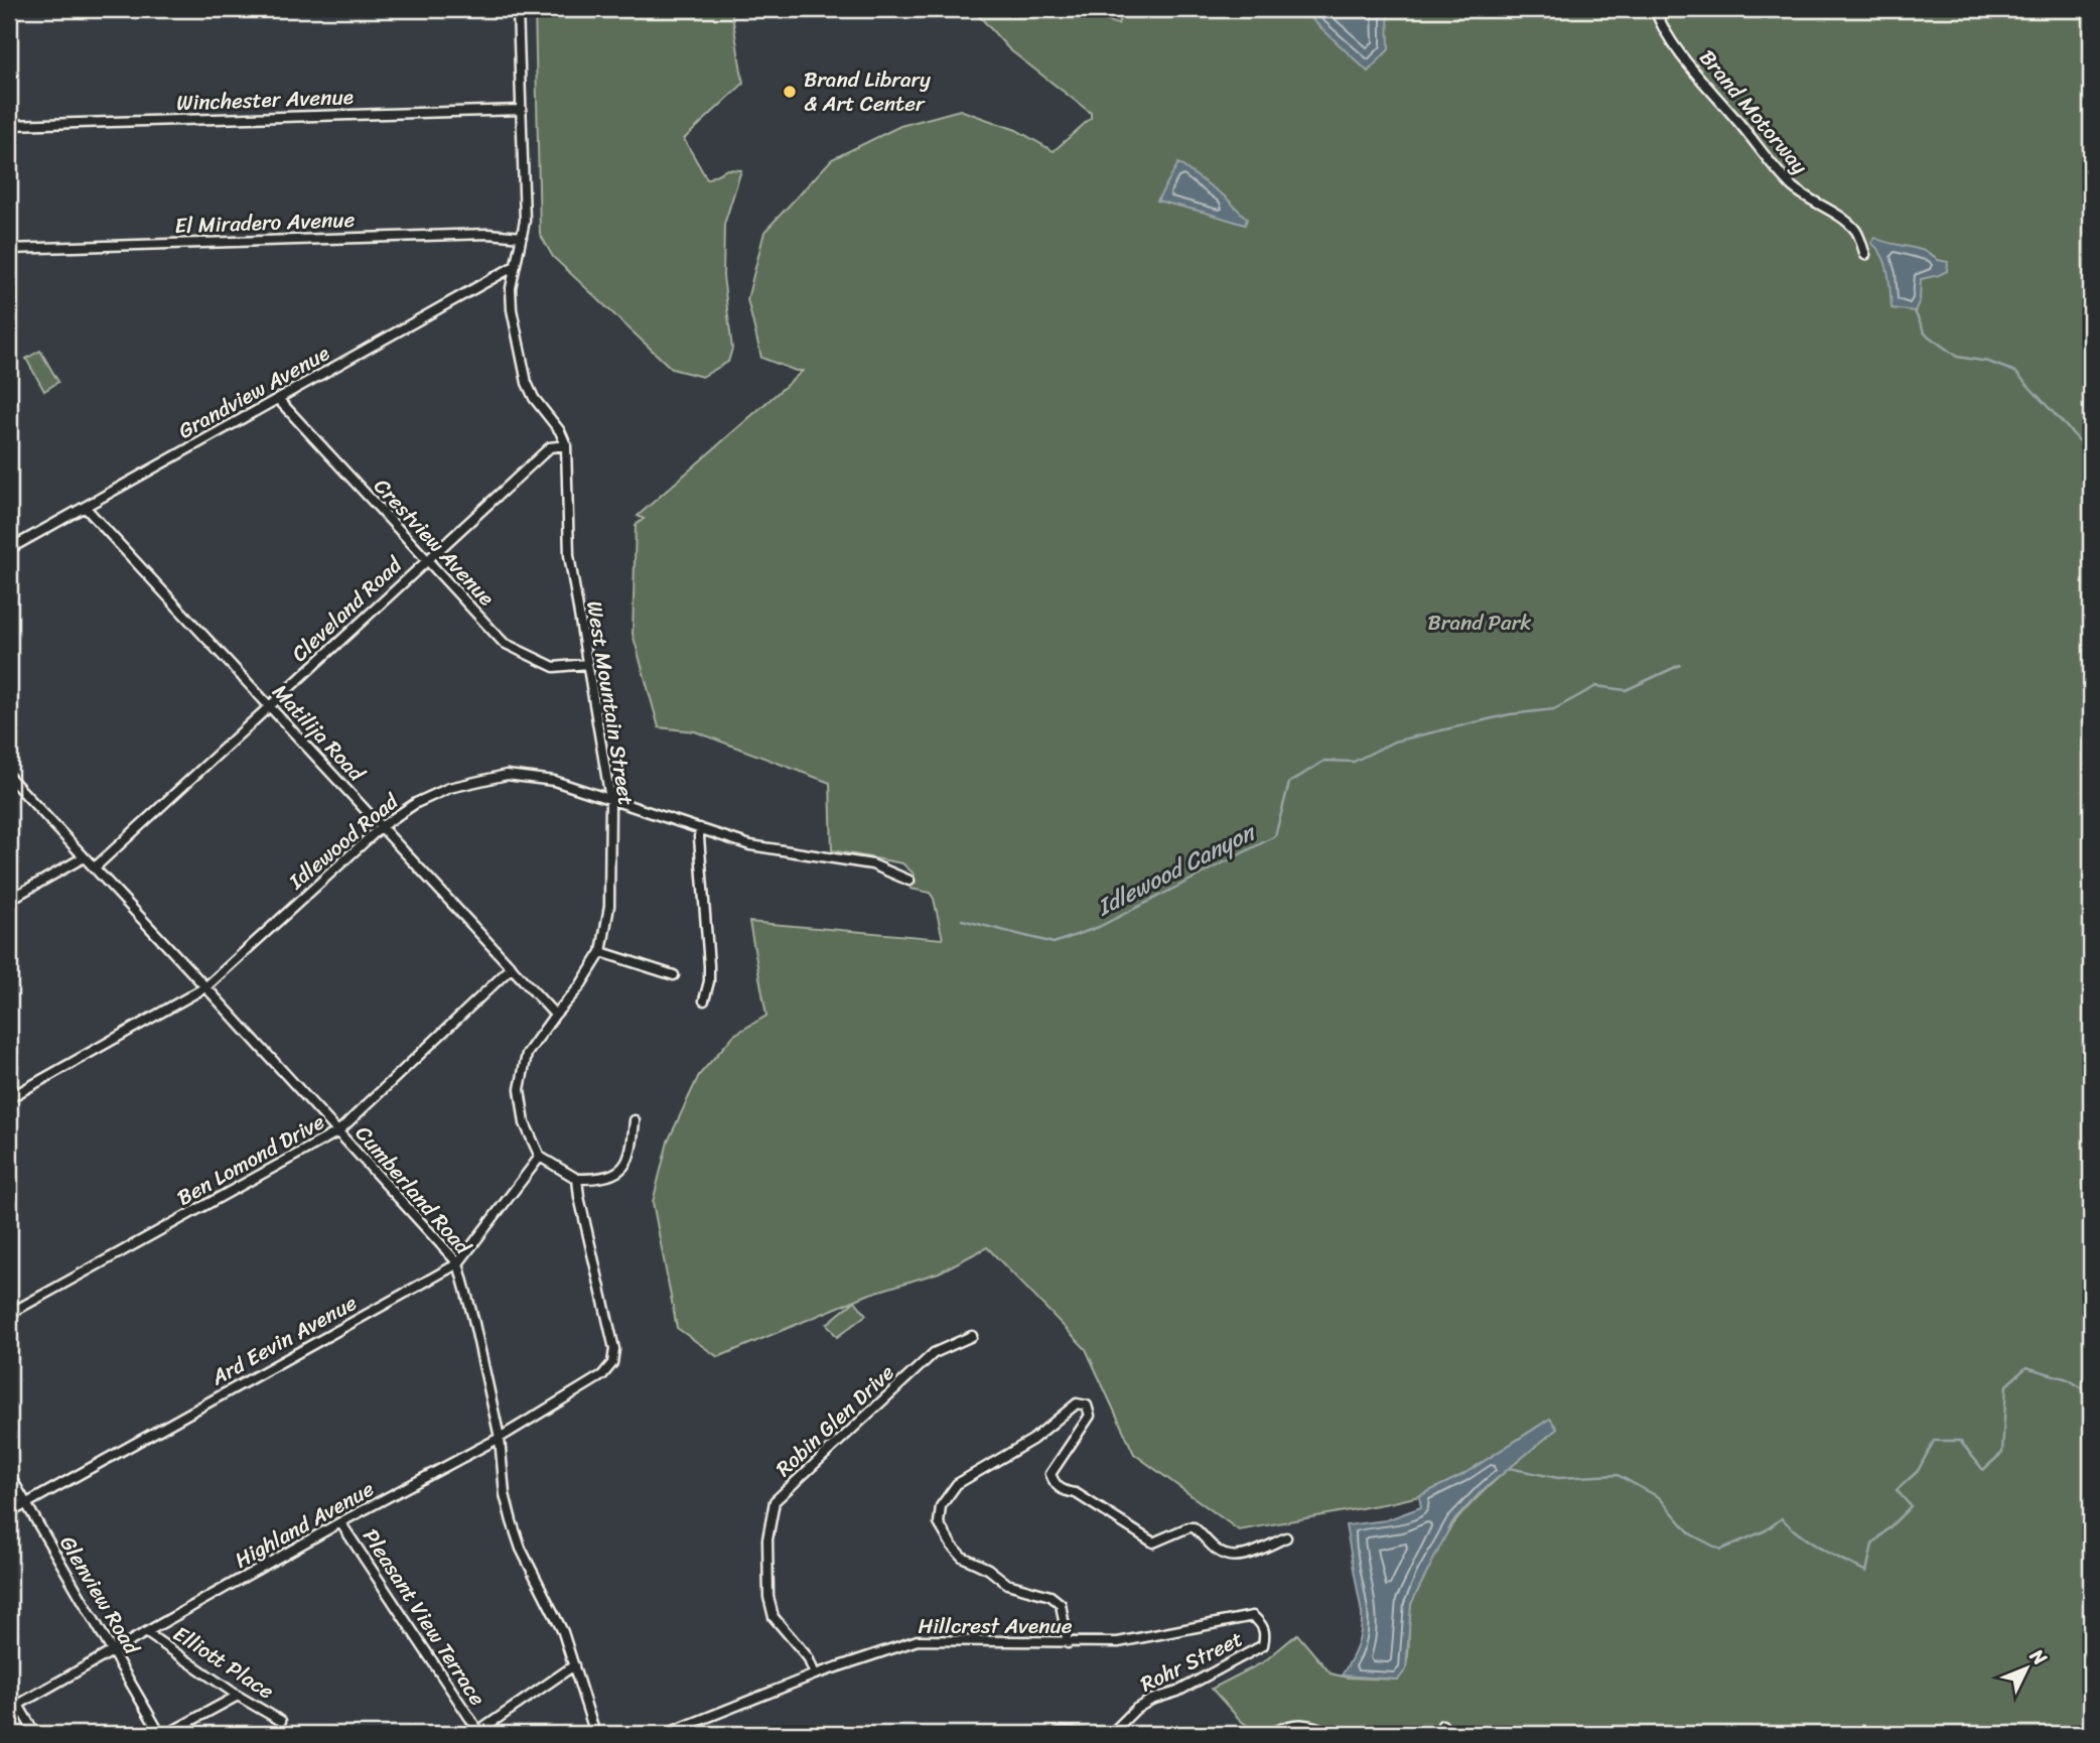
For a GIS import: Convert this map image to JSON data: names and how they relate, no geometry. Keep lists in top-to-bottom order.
{
  "streets": {
    "street": [
      "Winchester Avenue",
      "Brand Motorway",
      "El Miradero Avenue",
      "Grandview Avenue",
      "Crestview Avenue",
      "Cleveland Road",
      "West Mountain Street",
      "Matilija Road",
      "Idlewood Road",
      "Ben Lomond Drive",
      "Cumberland Road",
      "Ard Eevin Avenue",
      "Robin Glen Drive",
      "Highland Avenue",
      "Glenview Road",
      "Pleasant View Terrace",
      "Hillcrest Avenue",
      "Rohr Street",
      "Elliott Place"
    ]
  },
  "crossings": [
    ["Grandview Avenue", "Crestview Avenue"],
    ["Grandview Avenue", "Matilija Road"],
    ["Crestview Avenue", "Cleveland Road"],
    ["Crestview Avenue", "West Mountain Street"],
    ["Cleveland Road", "West Mountain Street"],
    ["Cleveland Road", "Matilija Road"],
    ["Cleveland Road", "Cumberland Road"],
    ["West Mountain Street", "Matilija Road"],
    ["West Mountain Street", "Idlewood Road"],
    ["West Mountain Street", "Ard Eevin Avenue"],
    ["Matilija Road", "Idlewood Road"],
    ["Matilija Road", "Ben Lomond Drive"],
    ["Idlewood Road", "Cumberland Road"],
    ["Ben Lomond Drive", "Cumberland Road"],
    ["Cumberland Road", "Ard Eevin Avenue"],
    ["Cumberland Road", "Highland Avenue"],
    ["Ard Eevin Avenue", "Glenview Road"],
    ["Robin Glen Drive", "Hillcrest Avenue"],
    ["Highland Avenue", "Glenview Road"],
    ["Highland Avenue", "Pleasant View Terrace"],
    ["Highland Avenue", "Elliott Place"],
    ["Hillcrest Avenue", "Rohr Street"]
  ],
  "water": ["Idlewood Canyon"],
  "parks": ["Brand Park"],
  "places": ["Brand Library & Art Center"],
  "north": "top right"
}
